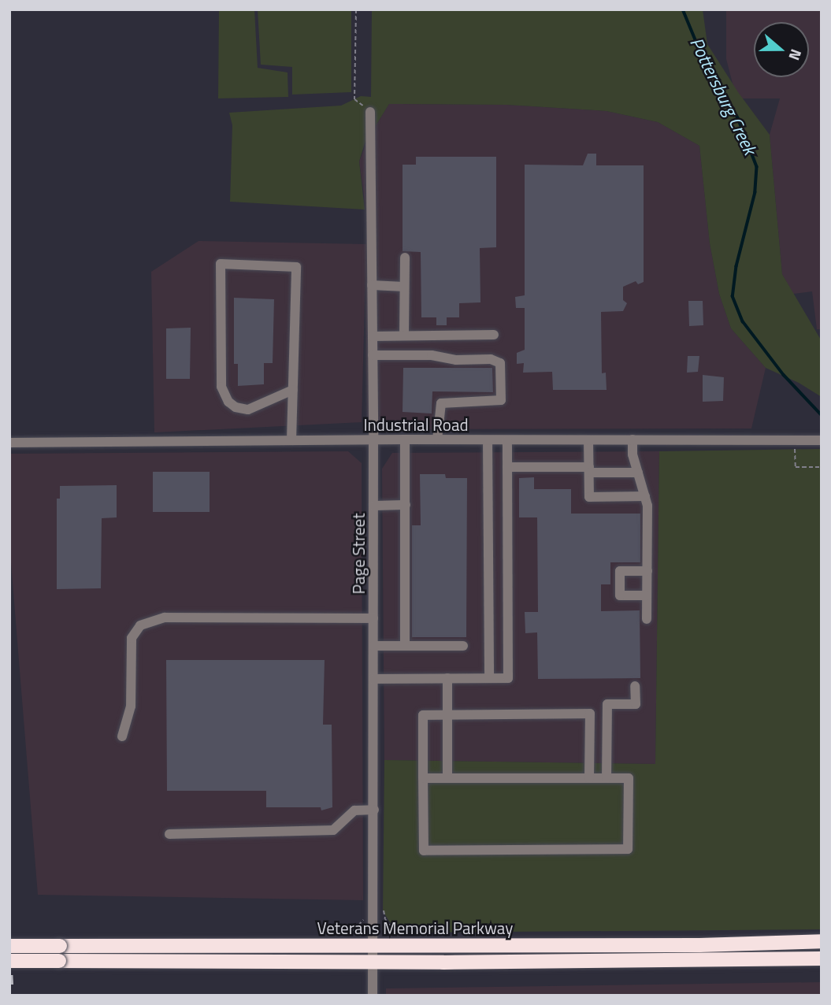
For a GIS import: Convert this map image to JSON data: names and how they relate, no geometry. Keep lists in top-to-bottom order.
{
  "streets": {
    "highway": ["Veterans Memorial Parkway"],
    "street": ["Industrial Road", "Page Street"]
  },
  "crossings": [
    ["Industrial Road", "Page Street"],
    ["Page Street", "Veterans Memorial Parkway"]
  ],
  "water": ["Pottersburg Creek"],
  "north": "right"
}
